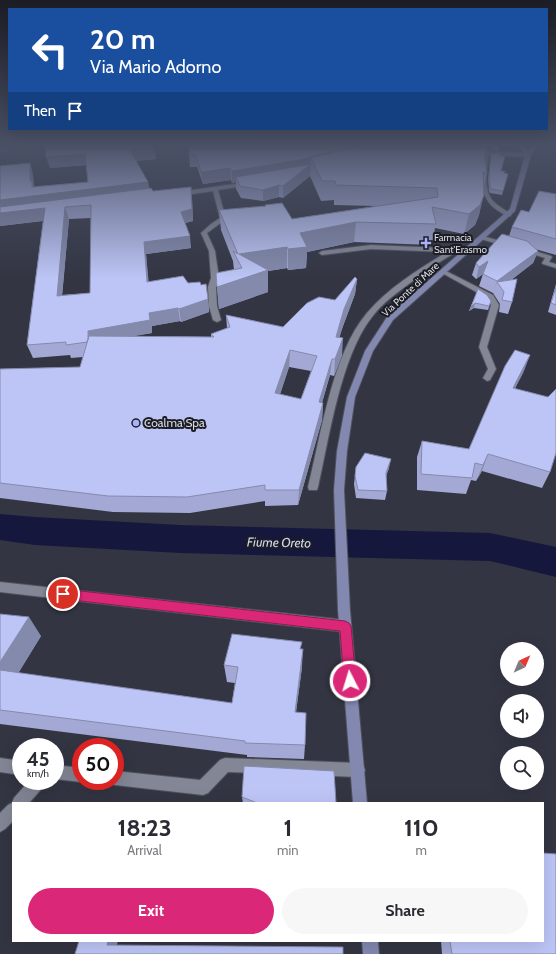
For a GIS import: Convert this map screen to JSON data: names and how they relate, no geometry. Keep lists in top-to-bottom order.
{
  "streets": {
    "main road": ["Via Ponte di Mare"]
  },
  "water": ["Fiume Oreto"],
  "places": {
    "health": ["Farmacia Sant'Erasmo"],
    "other": ["Coalma Spa"]
  },
  "north": "top right",
  "page": {
    "turn": ["20 m", "Via Mario Adorno"],
    "then": "Then",
    "speed": "45 km/h",
    "limit": "50",
    "eta": [
      "18:23",
      "Arrival",
      "1",
      "min",
      "110",
      "m"
    ],
    "buttons": ["Exit", "Share"]
  }
}
